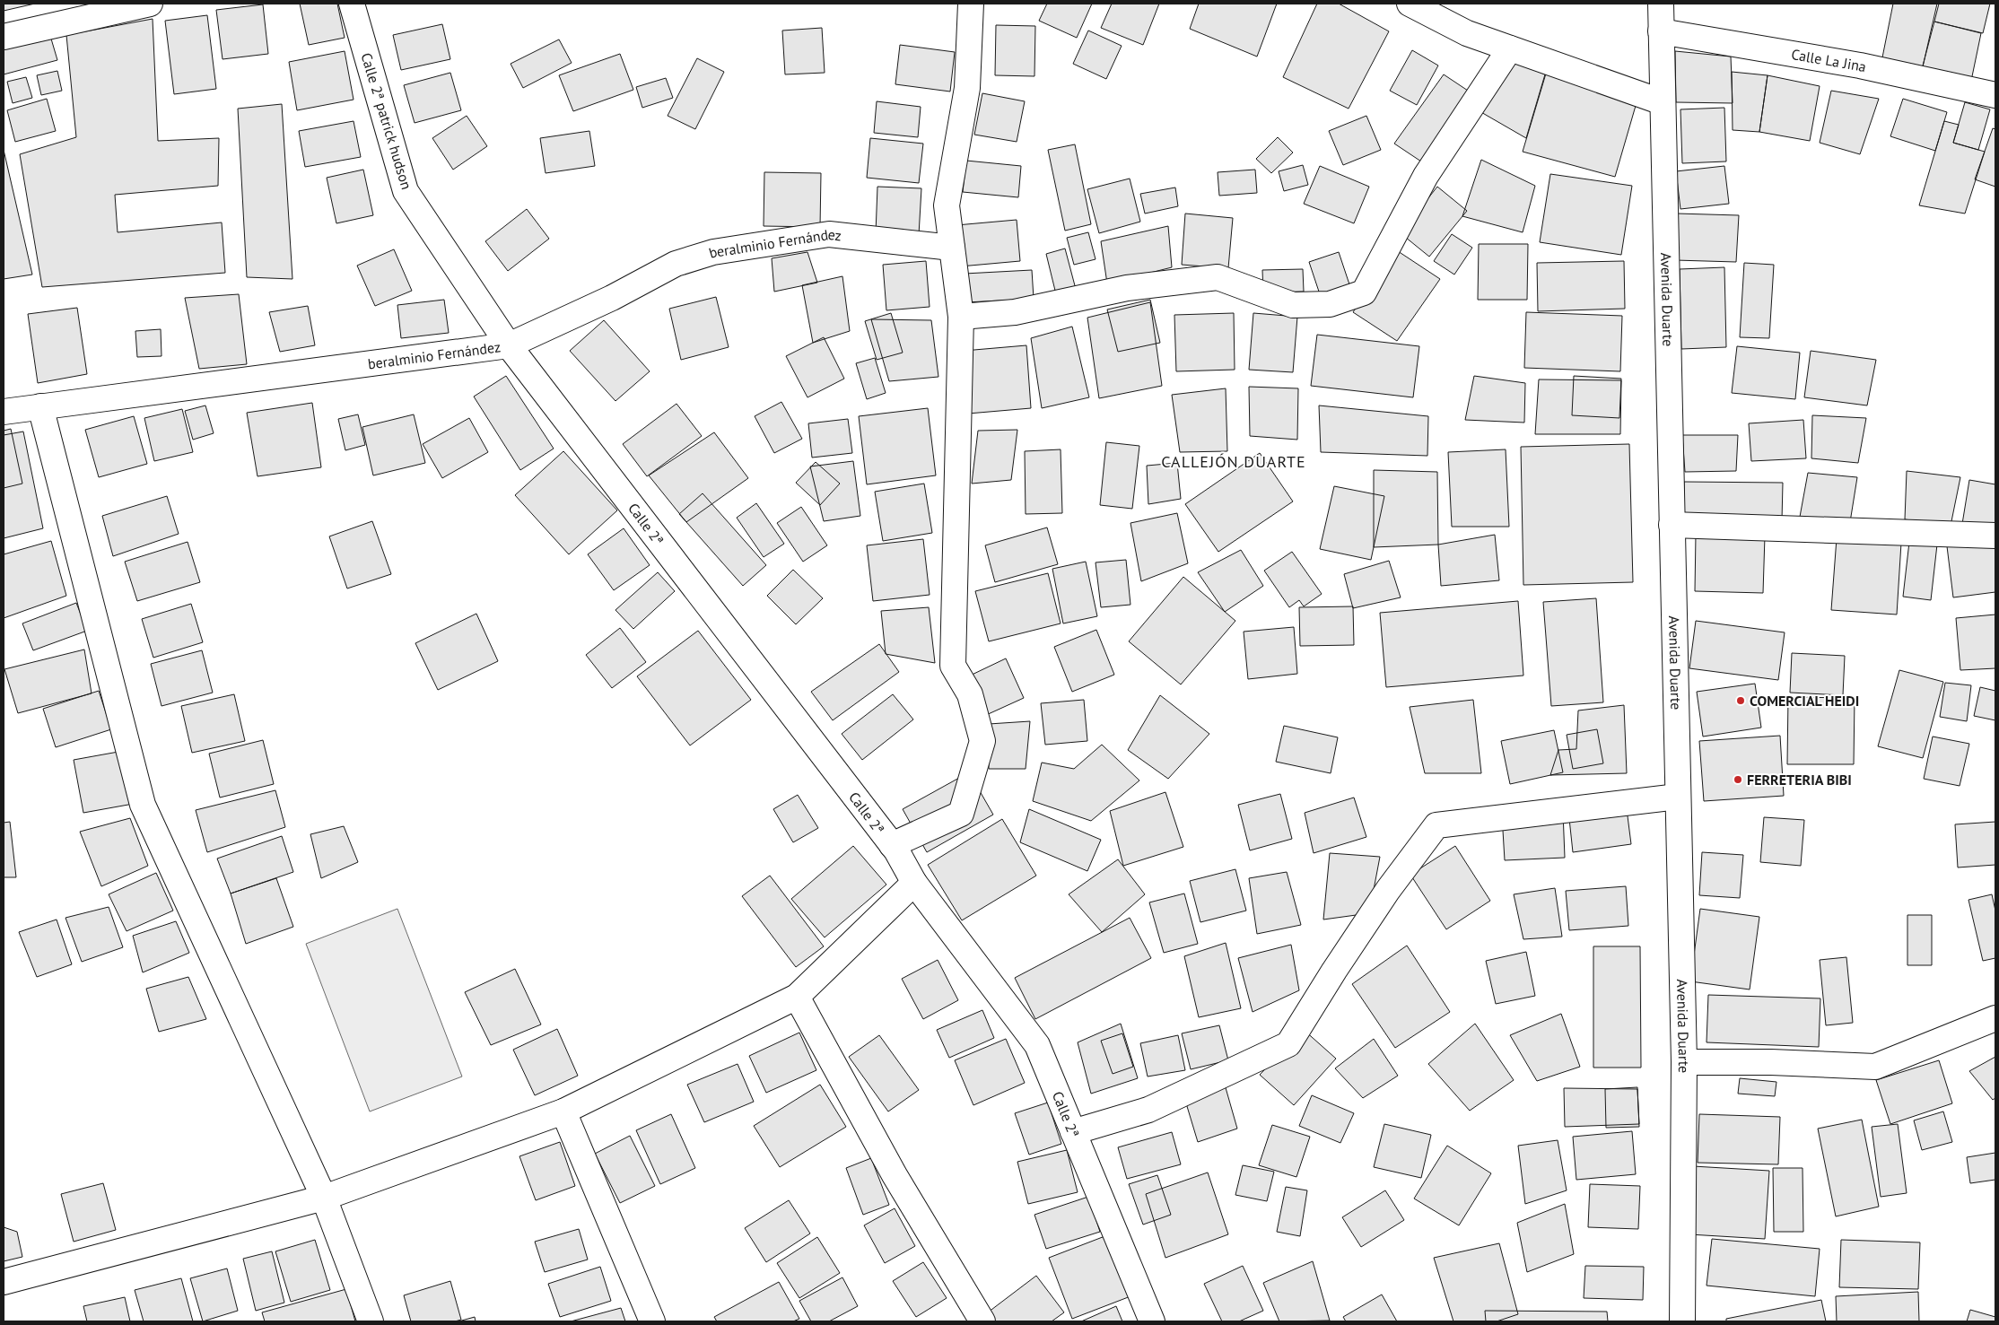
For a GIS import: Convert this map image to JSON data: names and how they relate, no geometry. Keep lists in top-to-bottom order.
{
  "streets": {
    "street": [
      "Calle La Jina",
      "Calle 2ª patrick hudson",
      "beralminio Fernández",
      "Avenida Duarte",
      "Calle 2ª"
    ]
  },
  "crossings": [
    ["Calle La Jina", "Avenida Duarte"],
    ["Calle 2ª patrick hudson", "beralminio Fernández"],
    ["Calle 2ª patrick hudson", "Calle 2ª"],
    ["beralminio Fernández", "Calle 2ª"]
  ],
  "districts": ["CALLEJÓN DUARTE"],
  "places": ["COMERCIAL HEIDI", "FERRETERIA BIBI"]
}
